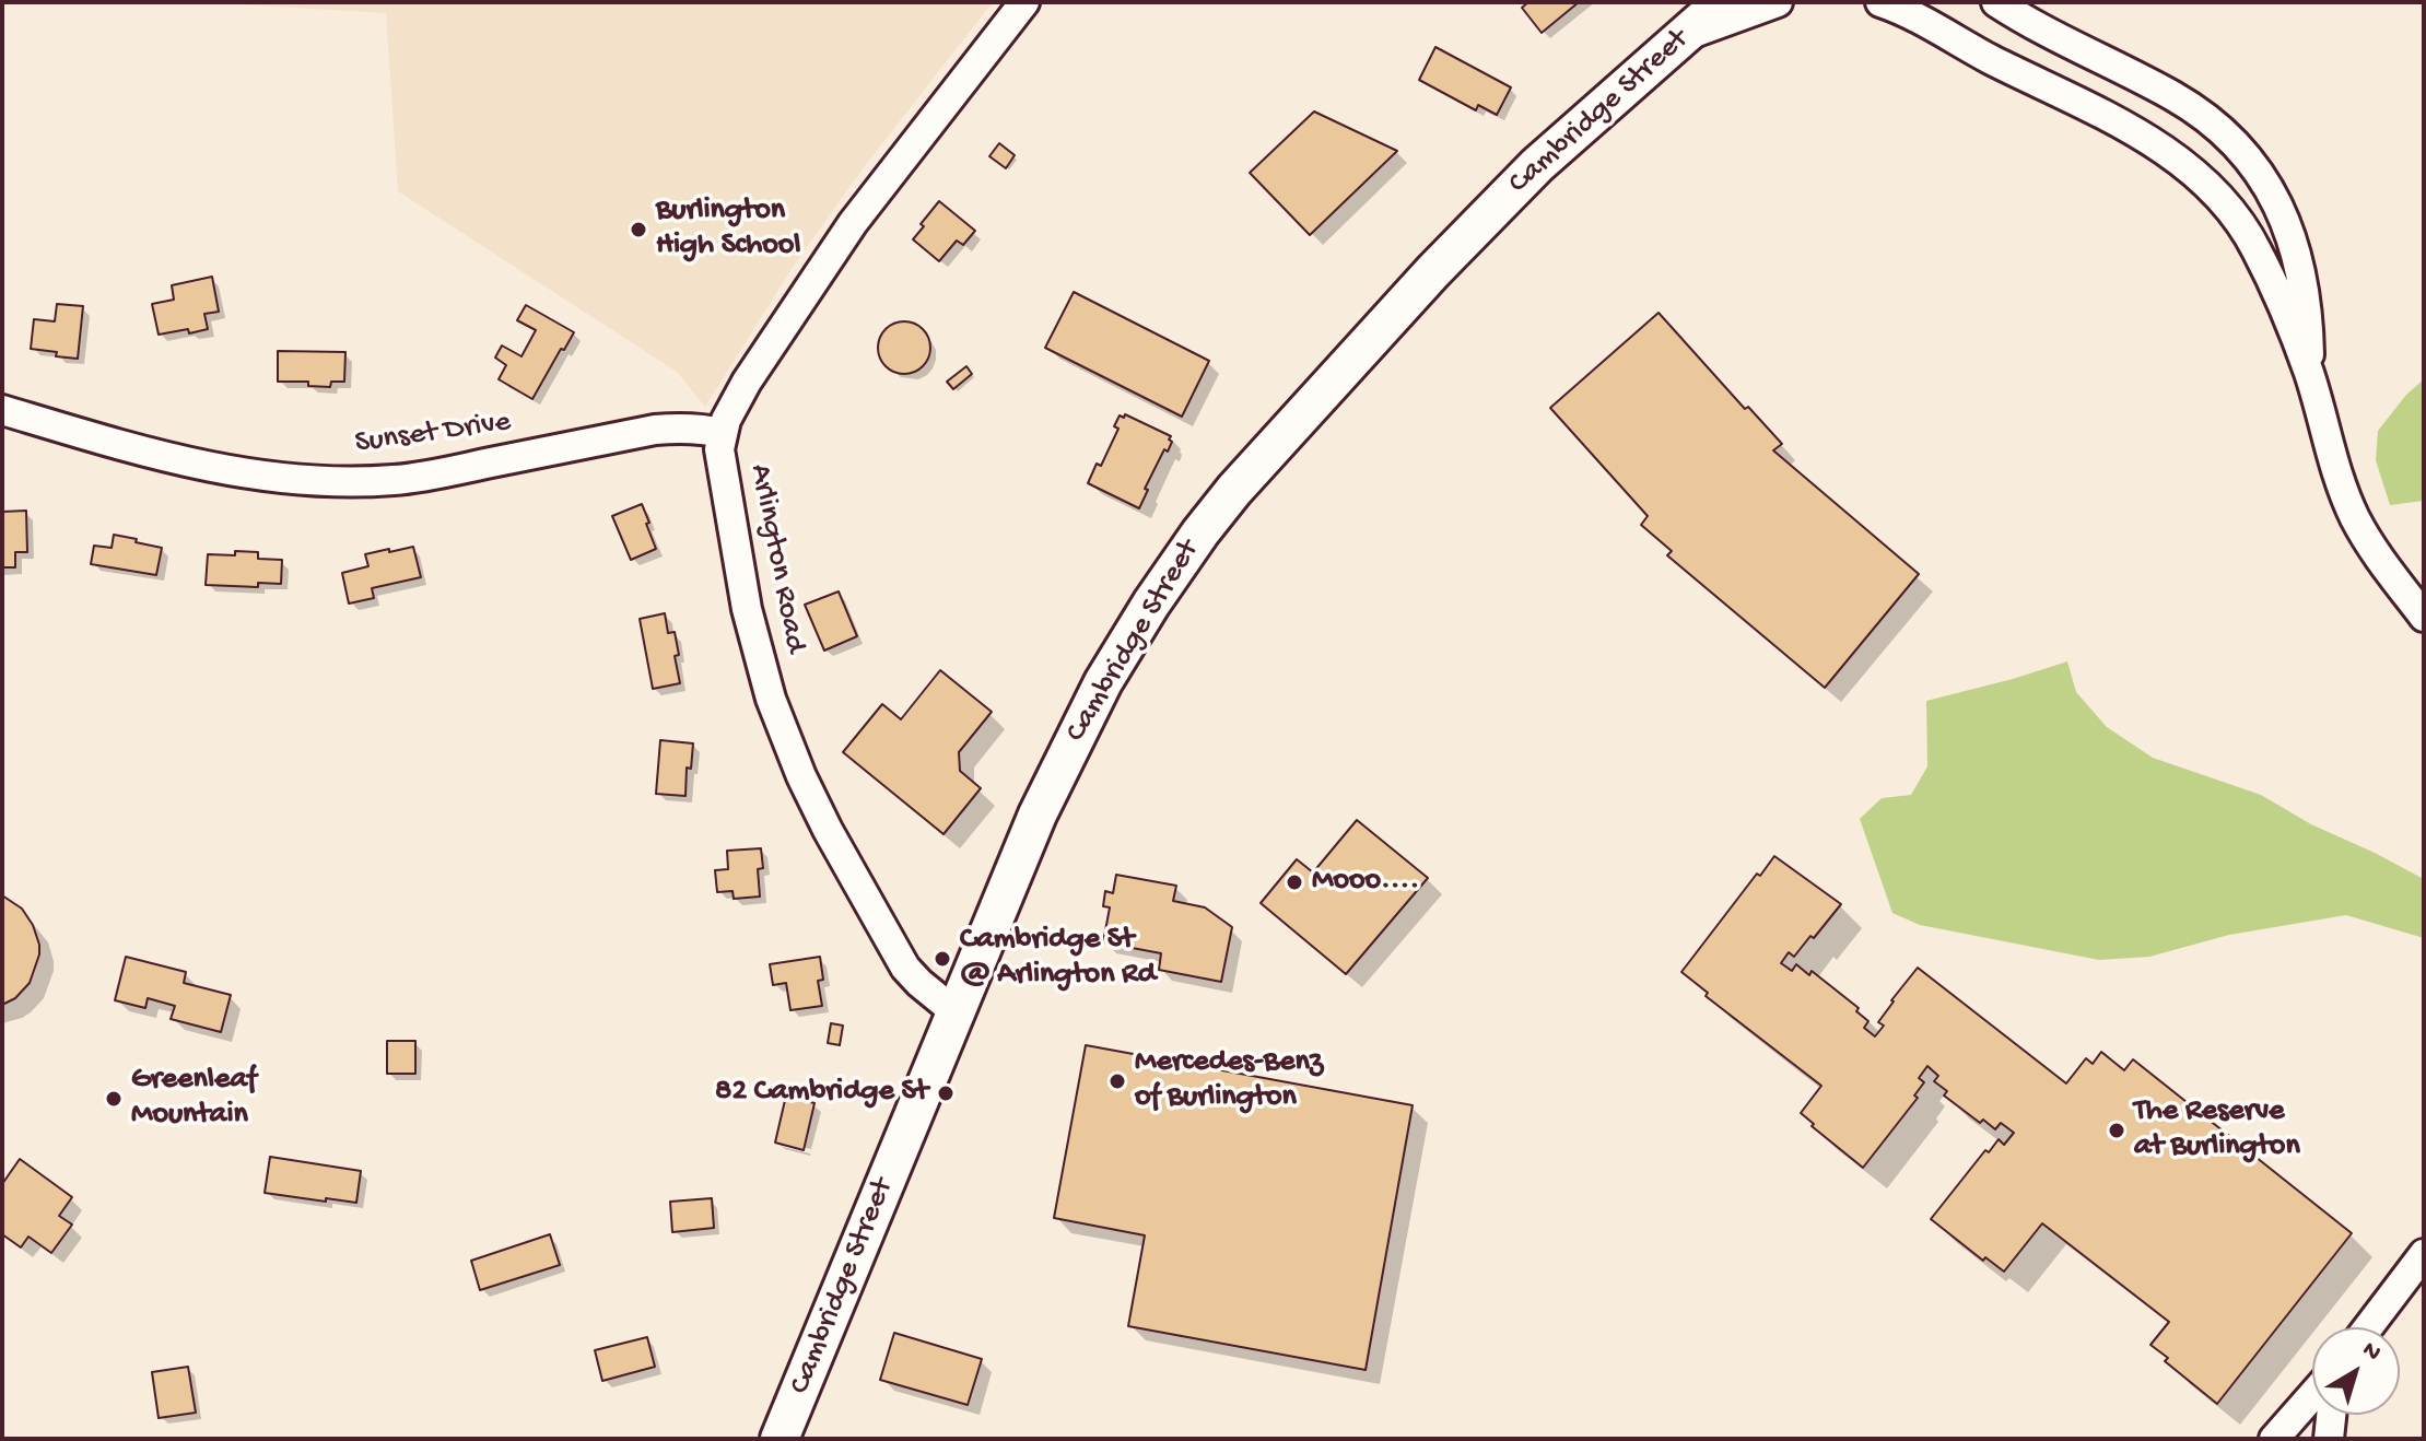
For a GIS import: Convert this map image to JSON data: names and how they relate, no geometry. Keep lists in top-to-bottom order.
{
  "streets": {
    "main road": ["Cambridge Street"],
    "street": ["Sunset Drive", "Arlington Road"]
  },
  "crossings": [
    ["Cambridge Street", "Arlington Road"],
    ["Sunset Drive", "Arlington Road"]
  ],
  "places": [
    "Burlington High School",
    "Mooo....",
    "Cambridge St @ Arlington Rd",
    "Mercedes-Benz of Burlington",
    "82 Cambridge St",
    "Greenleaf Mountain",
    "The Reserve at Burlington"
  ],
  "north": "top right"
}
